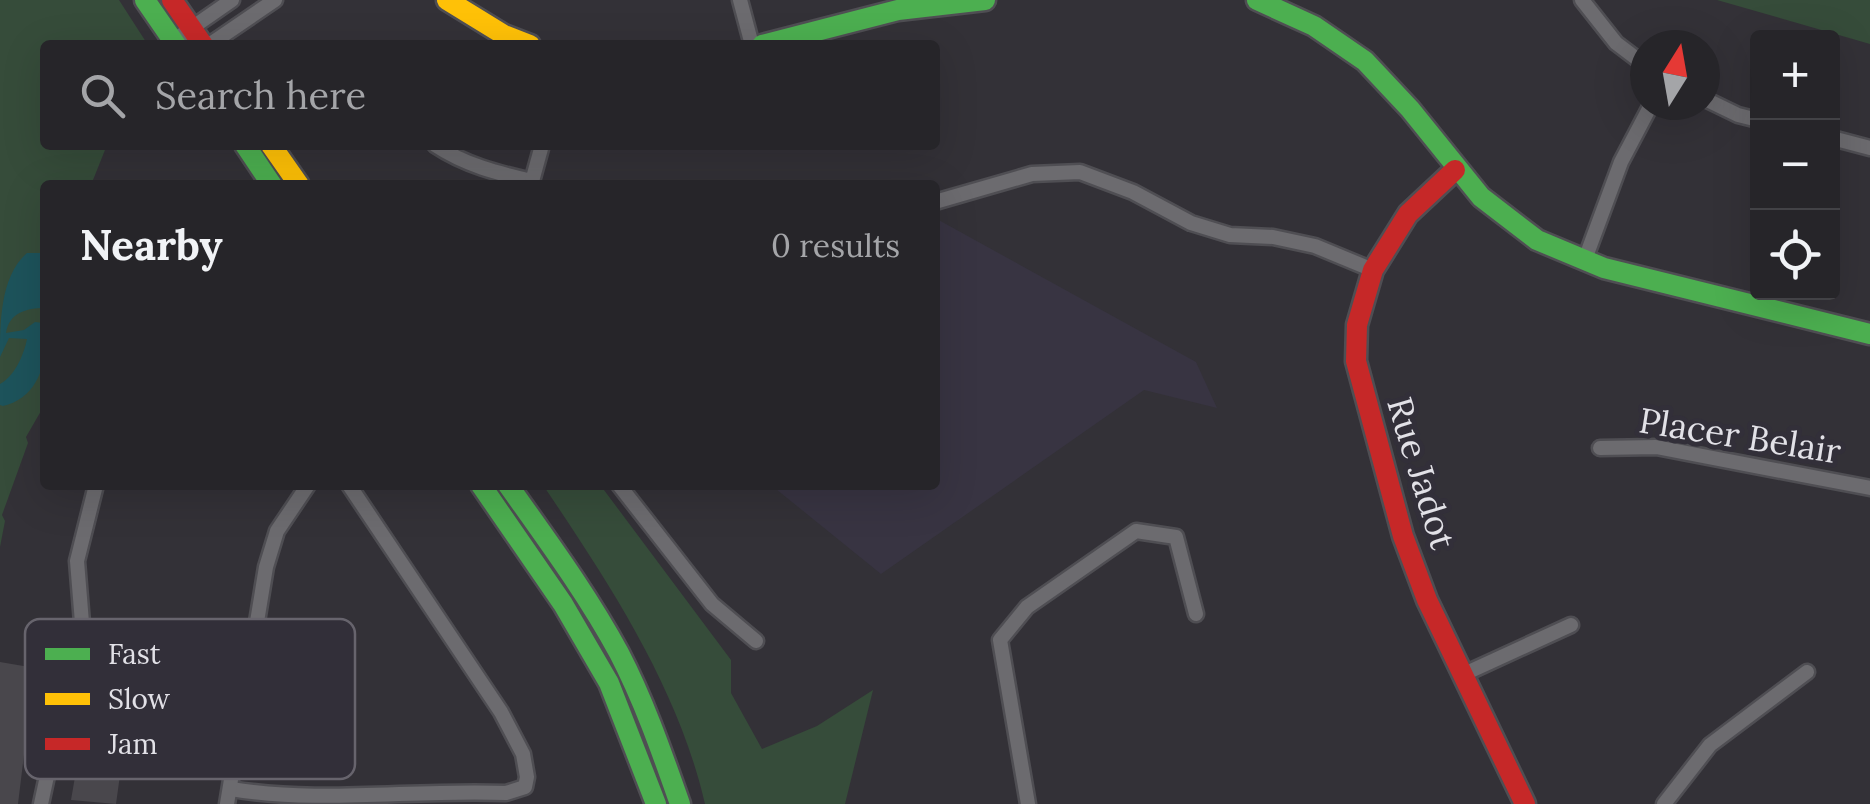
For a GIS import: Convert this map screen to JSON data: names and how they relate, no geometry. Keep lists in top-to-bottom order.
{
  "streets": {
    "street": ["Placer Belair", "Rue Jadot"]
  },
  "legend": ["Fast", "Slow", "Jam"],
  "north": "top",
  "page": {
    "map_buttons": ["+", "−"],
    "search": "Search here",
    "heading": ["Nearby", "0 results"]
  }
}
